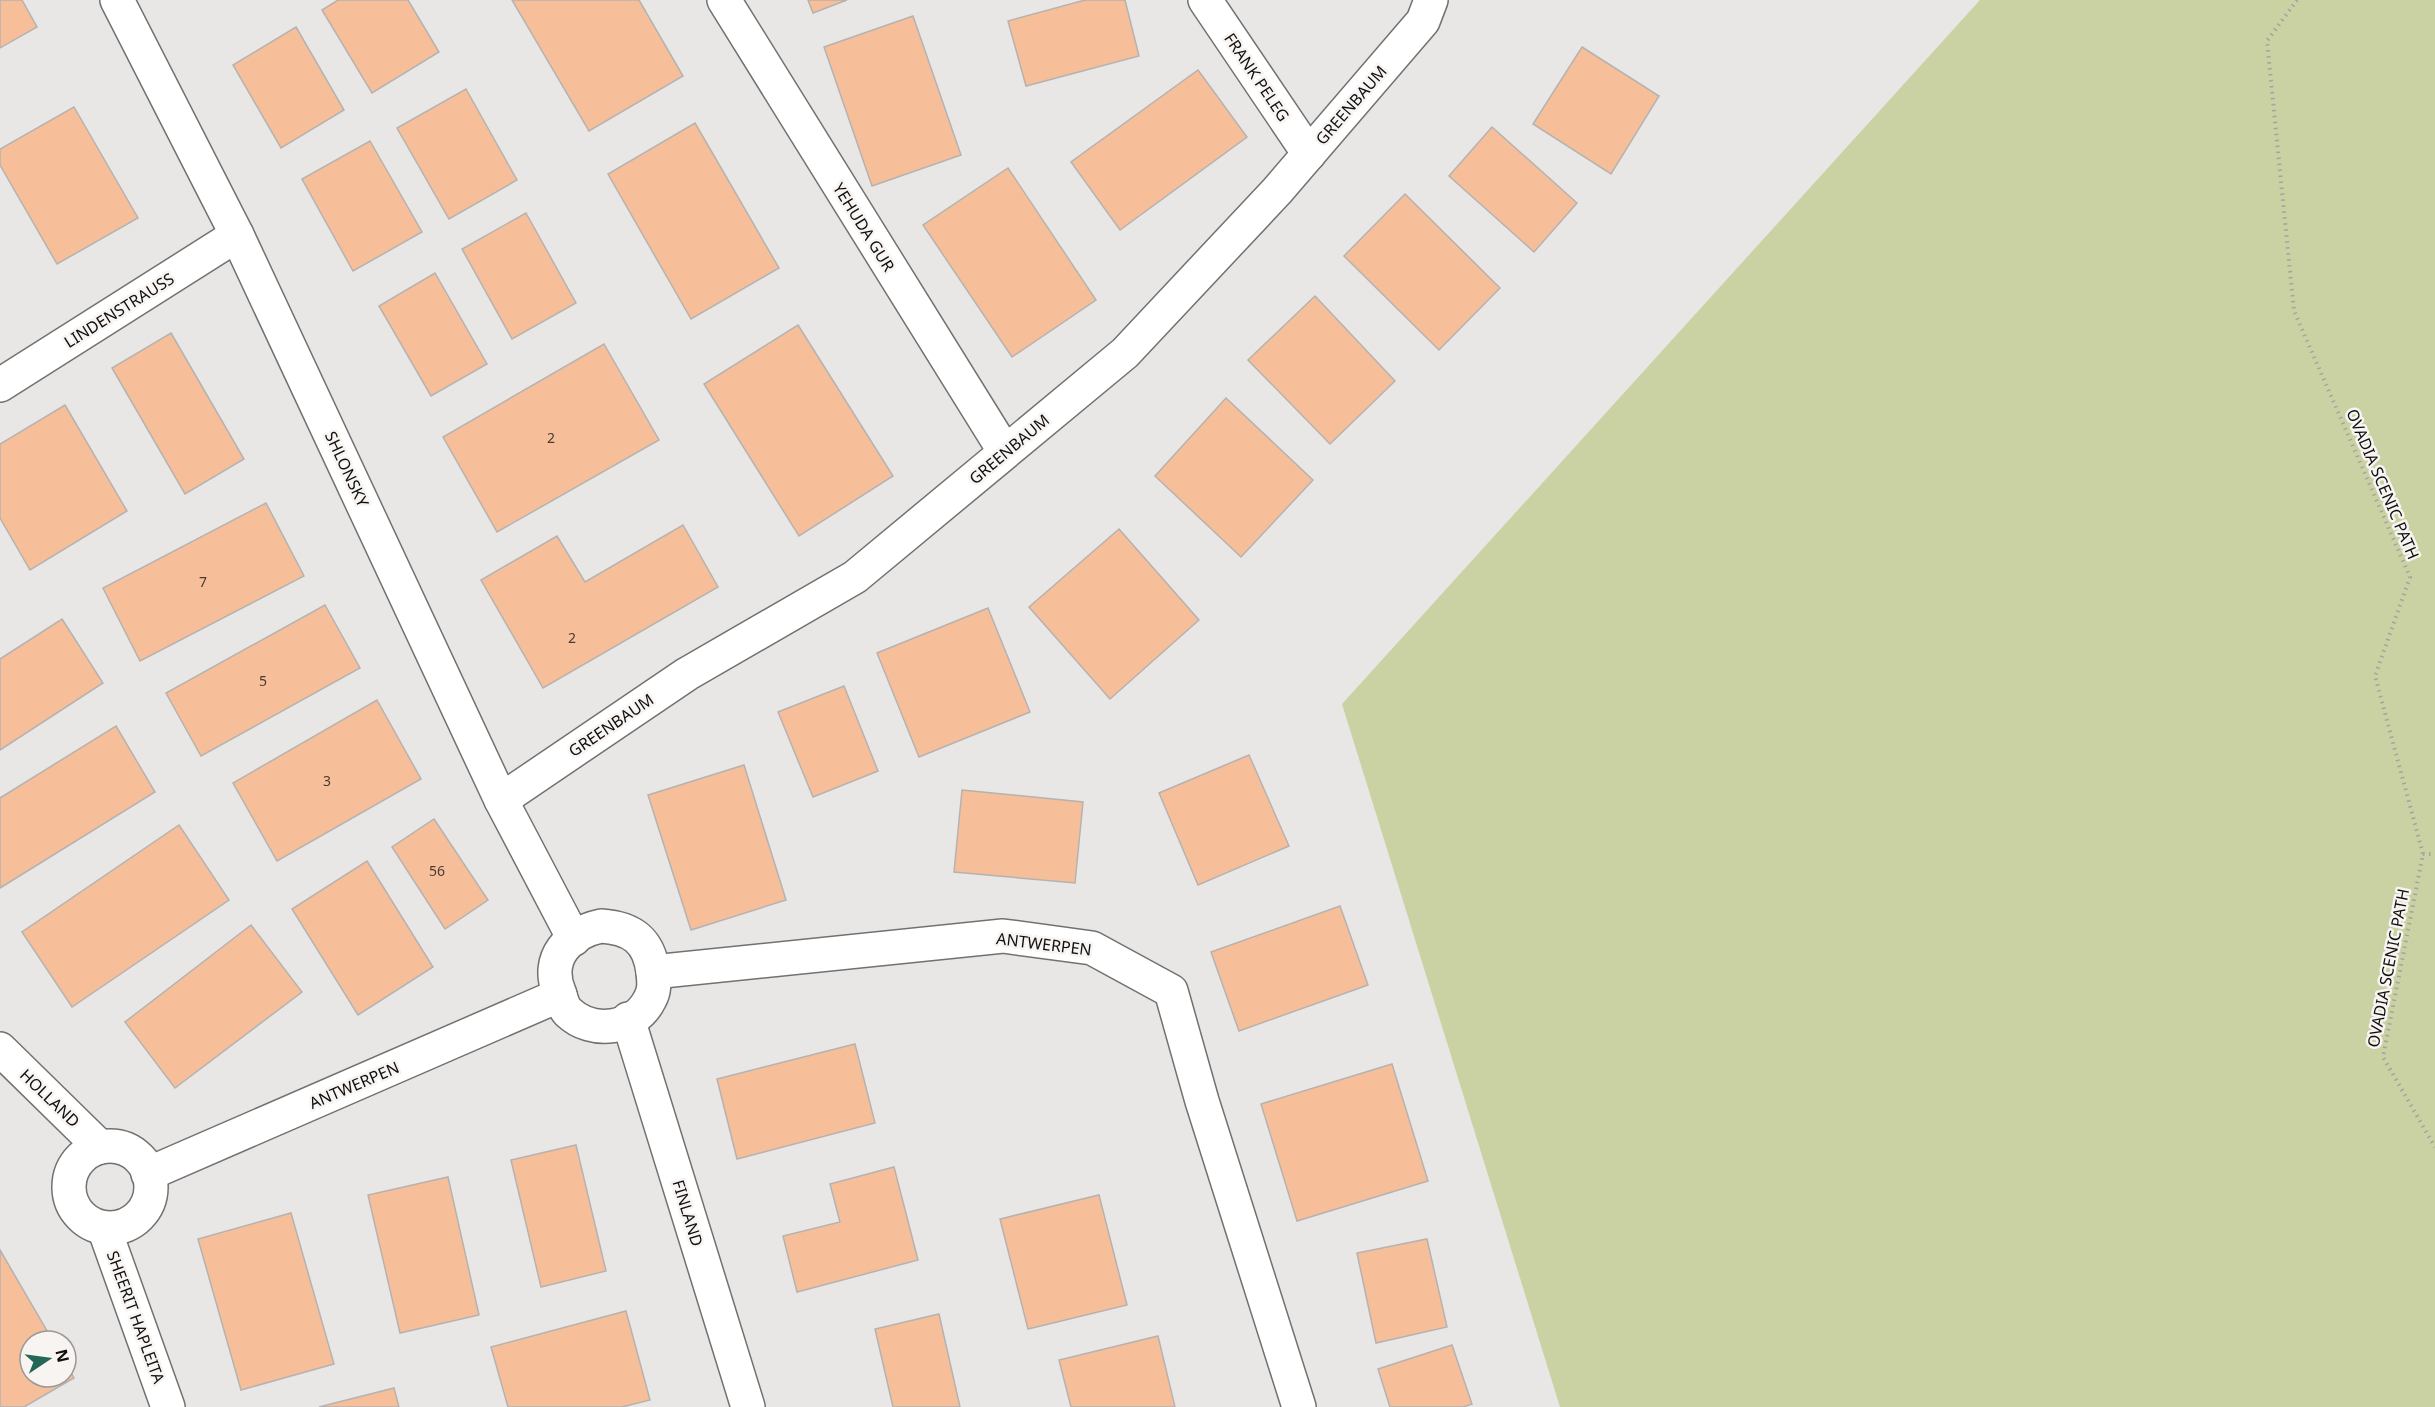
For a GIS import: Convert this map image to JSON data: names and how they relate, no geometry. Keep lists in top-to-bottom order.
{
  "streets": {
    "street": [
      "FRANK PELEG",
      "GREENBAUM",
      "YEHUDA GUR",
      "LINDENSTRAUSS",
      "SHLONSKY",
      "ANTWERPEN",
      "HOLLAND",
      "FINLAND",
      "SHEERIT HAPLEITA"
    ],
    "path": ["OVADIA SCENIC PATH"]
  },
  "crossings": [
    ["FRANK PELEG", "GREENBAUM"],
    ["GREENBAUM", "YEHUDA GUR"],
    ["GREENBAUM", "SHLONSKY"],
    ["LINDENSTRAUSS", "SHLONSKY"],
    ["SHLONSKY", "ANTWERPEN"],
    ["SHLONSKY", "FINLAND"],
    ["ANTWERPEN", "HOLLAND"],
    ["ANTWERPEN", "FINLAND"],
    ["ANTWERPEN", "SHEERIT HAPLEITA"],
    ["HOLLAND", "SHEERIT HAPLEITA"]
  ],
  "house_numbers": [
    "2",
    "7",
    "2",
    "5",
    "3",
    "56"
  ],
  "north": "right"
}
